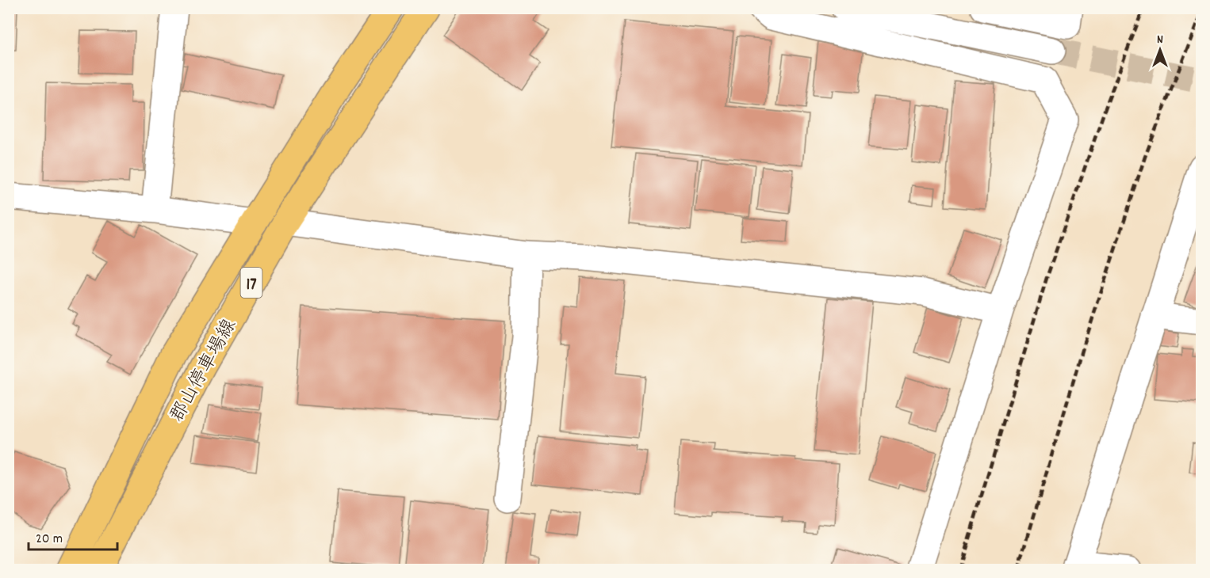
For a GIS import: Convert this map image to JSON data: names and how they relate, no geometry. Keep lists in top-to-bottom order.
{
  "streets": {
    "main road": ["17", "郡山停車場線"]
  },
  "scale_bar": "20 m",
  "north": "top"
}
